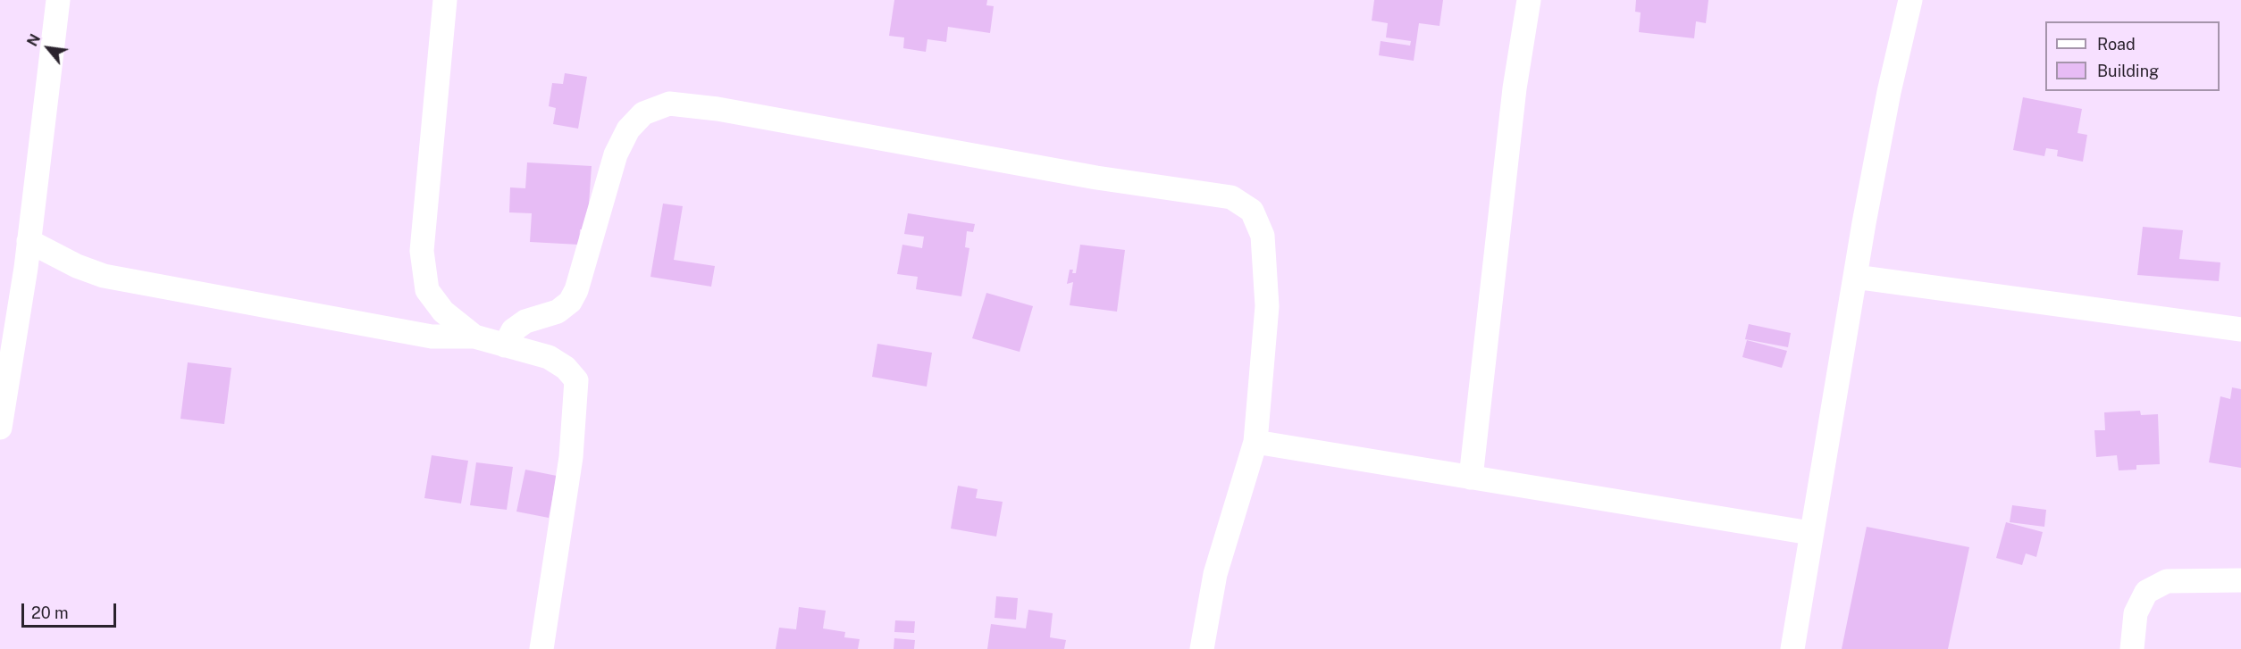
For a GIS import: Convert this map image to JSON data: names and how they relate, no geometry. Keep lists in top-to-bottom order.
{
  "legend": ["Road", "Building"],
  "scale_bar": "20 m",
  "north": "top left"
}
